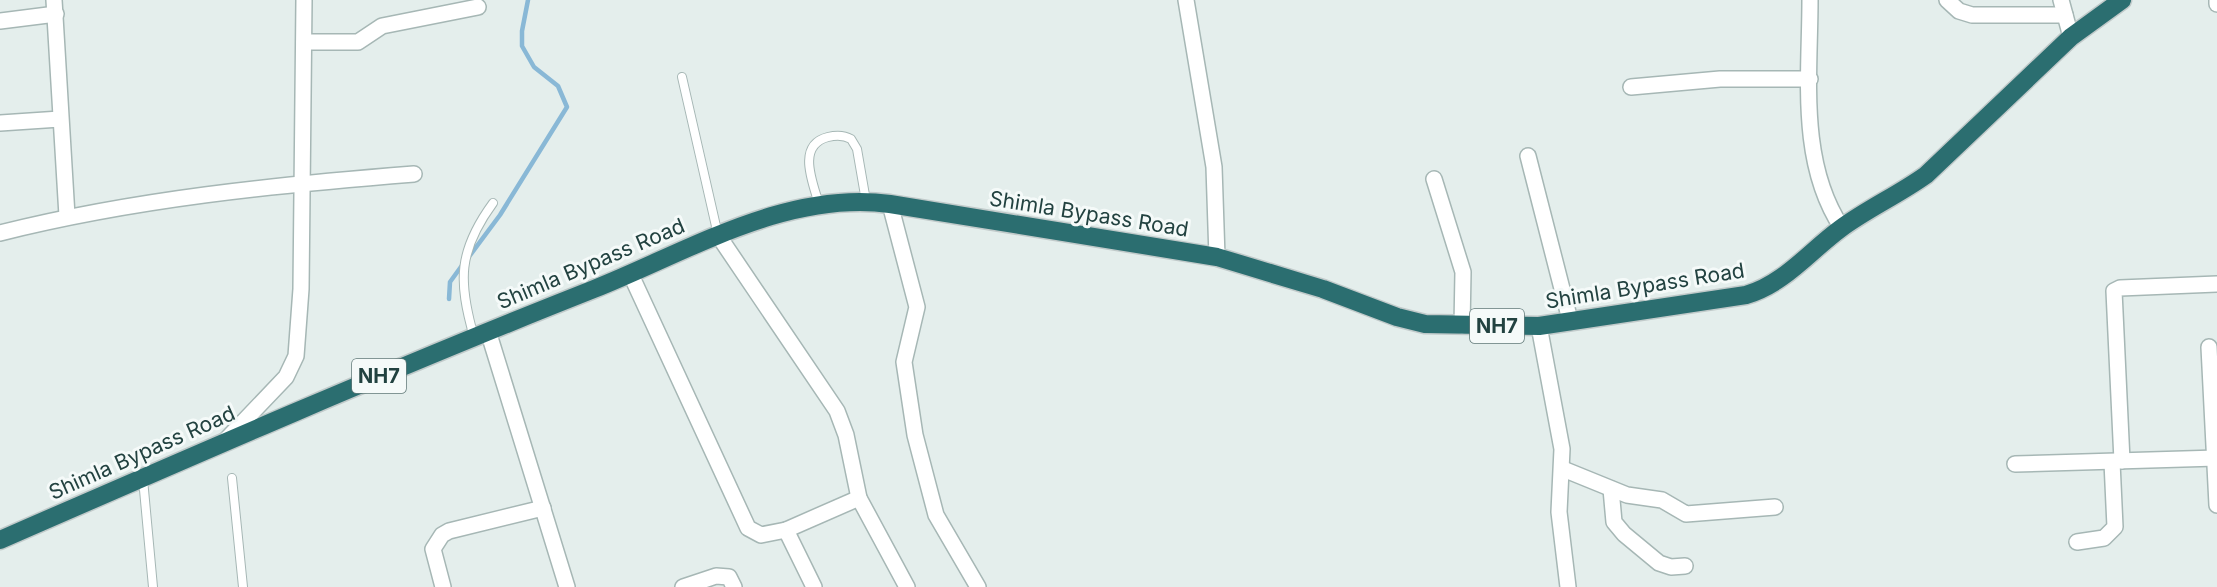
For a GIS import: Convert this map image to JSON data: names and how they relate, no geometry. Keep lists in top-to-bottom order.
{
  "streets": {
    "highway": ["Shimla Bypass Road", "NH7"]
  }
}
